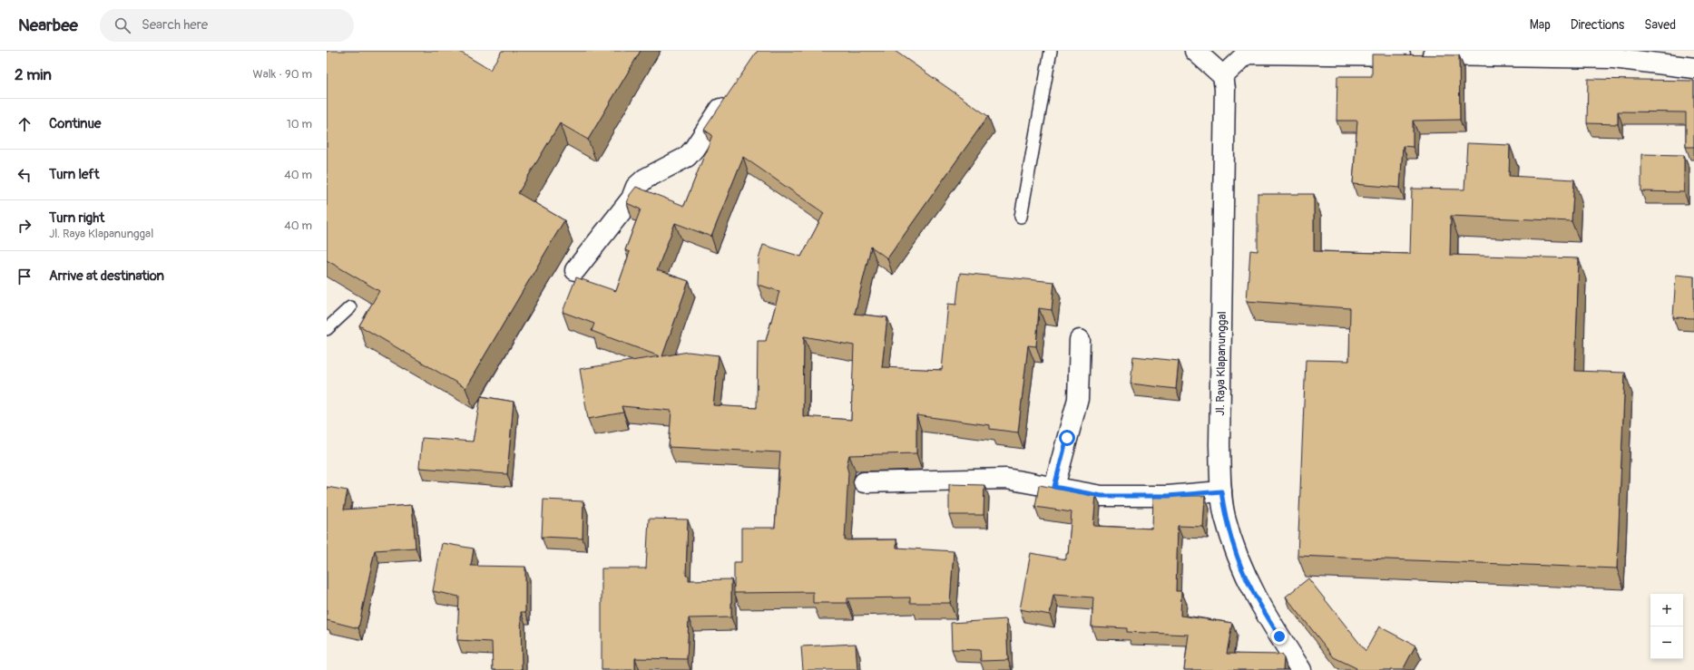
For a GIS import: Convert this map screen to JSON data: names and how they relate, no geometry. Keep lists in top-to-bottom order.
{
  "streets": {
    "street": ["Jl. Raya Klapanunggal"]
  },
  "page": {
    "header": "Nearbee",
    "search": "Search here",
    "nav": ["Map", "Directions", "Saved"],
    "heading": ["2 min", "Walk · 90 m"],
    "list": [
      ["Continue", "10 m"],
      ["Turn left", "40 m"],
      ["Turn right", "Jl. Raya Klapanunggal", "40 m"],
      "Arrive at destination"
    ],
    "map_buttons": ["+", "−"]
  }
}
